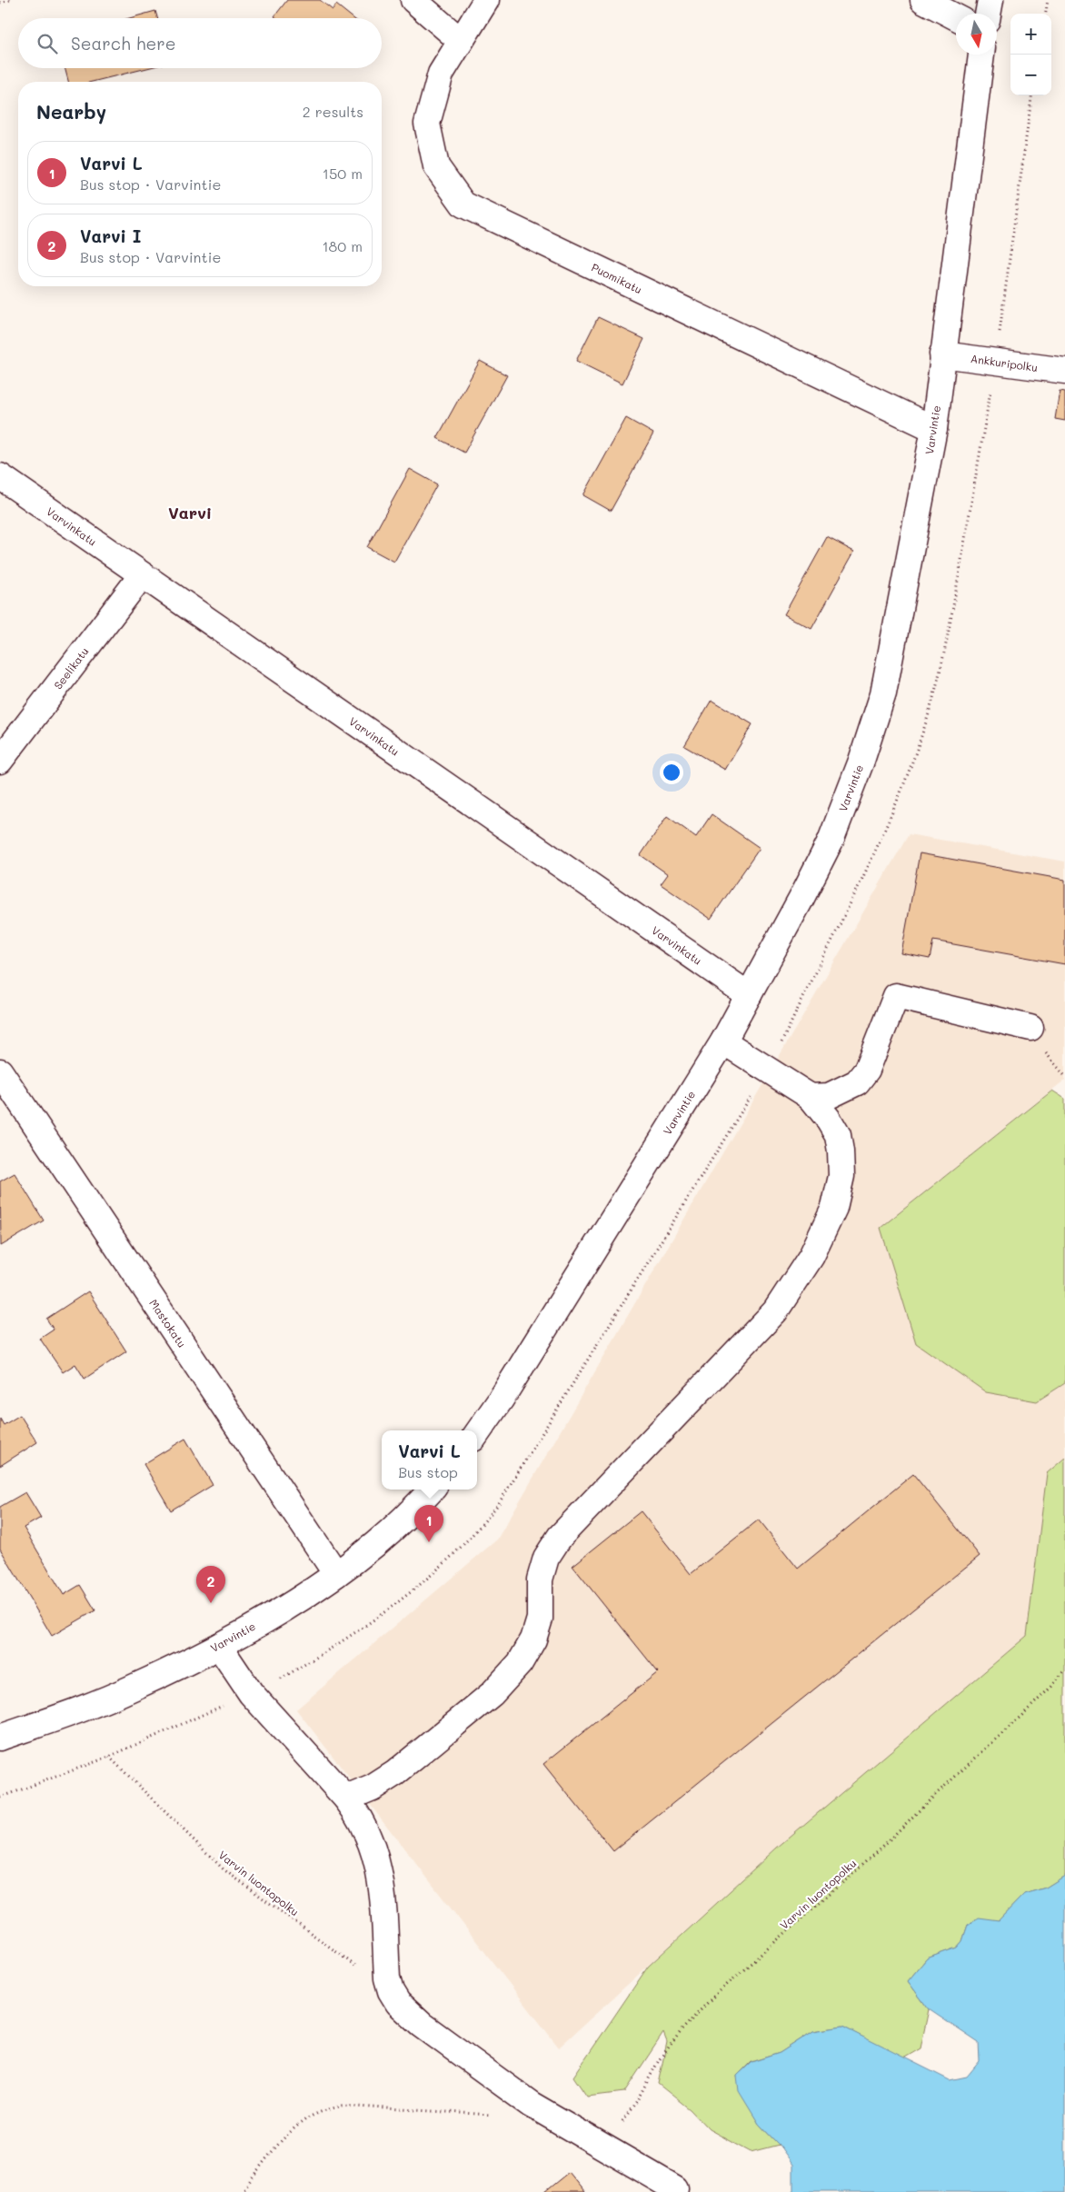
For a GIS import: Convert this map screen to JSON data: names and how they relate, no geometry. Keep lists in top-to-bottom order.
{
  "streets": {
    "street": [
      "Puomikatu",
      "Ankkuripolku",
      "Varvintie",
      "Varvinkatu",
      "Seelikatu",
      "Mastokatu"
    ],
    "path": ["Varvin luontopolku"]
  },
  "crossings": [
    ["Puomikatu", "Varvintie"],
    ["Ankkuripolku", "Varvintie"],
    ["Varvintie", "Varvinkatu"],
    ["Varvintie", "Mastokatu"],
    ["Varvinkatu", "Seelikatu"]
  ],
  "districts": ["Varvi"],
  "north": "bottom",
  "page": {
    "map_buttons": ["+", "−"],
    "search": "Search here",
    "heading": ["Nearby", "2 results"],
    "list": [
      {
        "mark": "1",
        "name": "Varvi L",
        "note": "Bus stop · Varvintie",
        "value": "150 m"
      },
      {
        "mark": "2",
        "name": "Varvi I",
        "note": "Bus stop · Varvintie",
        "value": "180 m"
      }
    ],
    "popup": ["Varvi L", "Bus stop"],
    "pins": ["1", "2"]
  }
}
